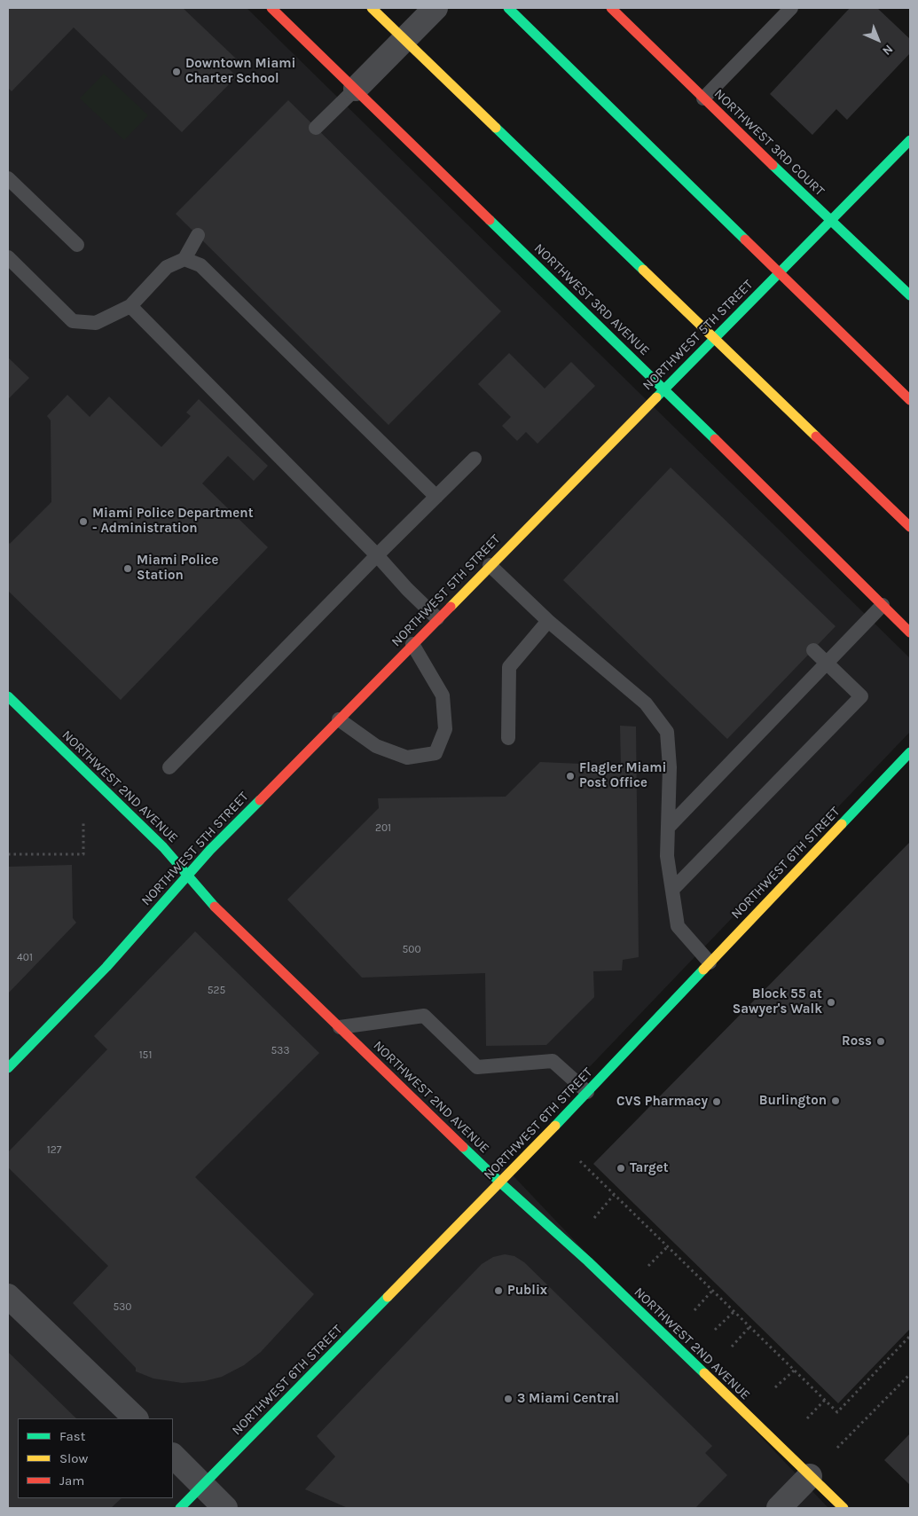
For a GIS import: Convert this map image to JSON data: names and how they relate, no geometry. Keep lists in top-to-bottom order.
{
  "streets": {
    "main road": [
      "NORTHWEST 3RD COURT",
      "NORTHWEST 3RD AVENUE",
      "NORTHWEST 5TH STREET",
      "NORTHWEST 2ND AVENUE",
      "NORTHWEST 6TH STREET"
    ]
  },
  "crossings": [
    ["NORTHWEST 3RD COURT", "NORTHWEST 5TH STREET"],
    ["NORTHWEST 3RD AVENUE", "NORTHWEST 5TH STREET"],
    ["NORTHWEST 5TH STREET", "NORTHWEST 2ND AVENUE"],
    ["NORTHWEST 2ND AVENUE", "NORTHWEST 6TH STREET"]
  ],
  "places": [
    "Downtown Miami Charter School",
    "Miami Police Department - Administration",
    "Miami Police Station",
    "Flagler Miami Post Office",
    "Block 55 at Sawyer's Walk",
    "Ross",
    "Burlington",
    "CVS Pharmacy",
    "Target",
    "Publix",
    "3 Miami Central"
  ],
  "house_numbers": [
    "201",
    "500",
    "401",
    "525",
    "533",
    "151",
    "127",
    "530"
  ],
  "legend": ["Fast", "Slow", "Jam"],
  "north": "bottom right"
}
